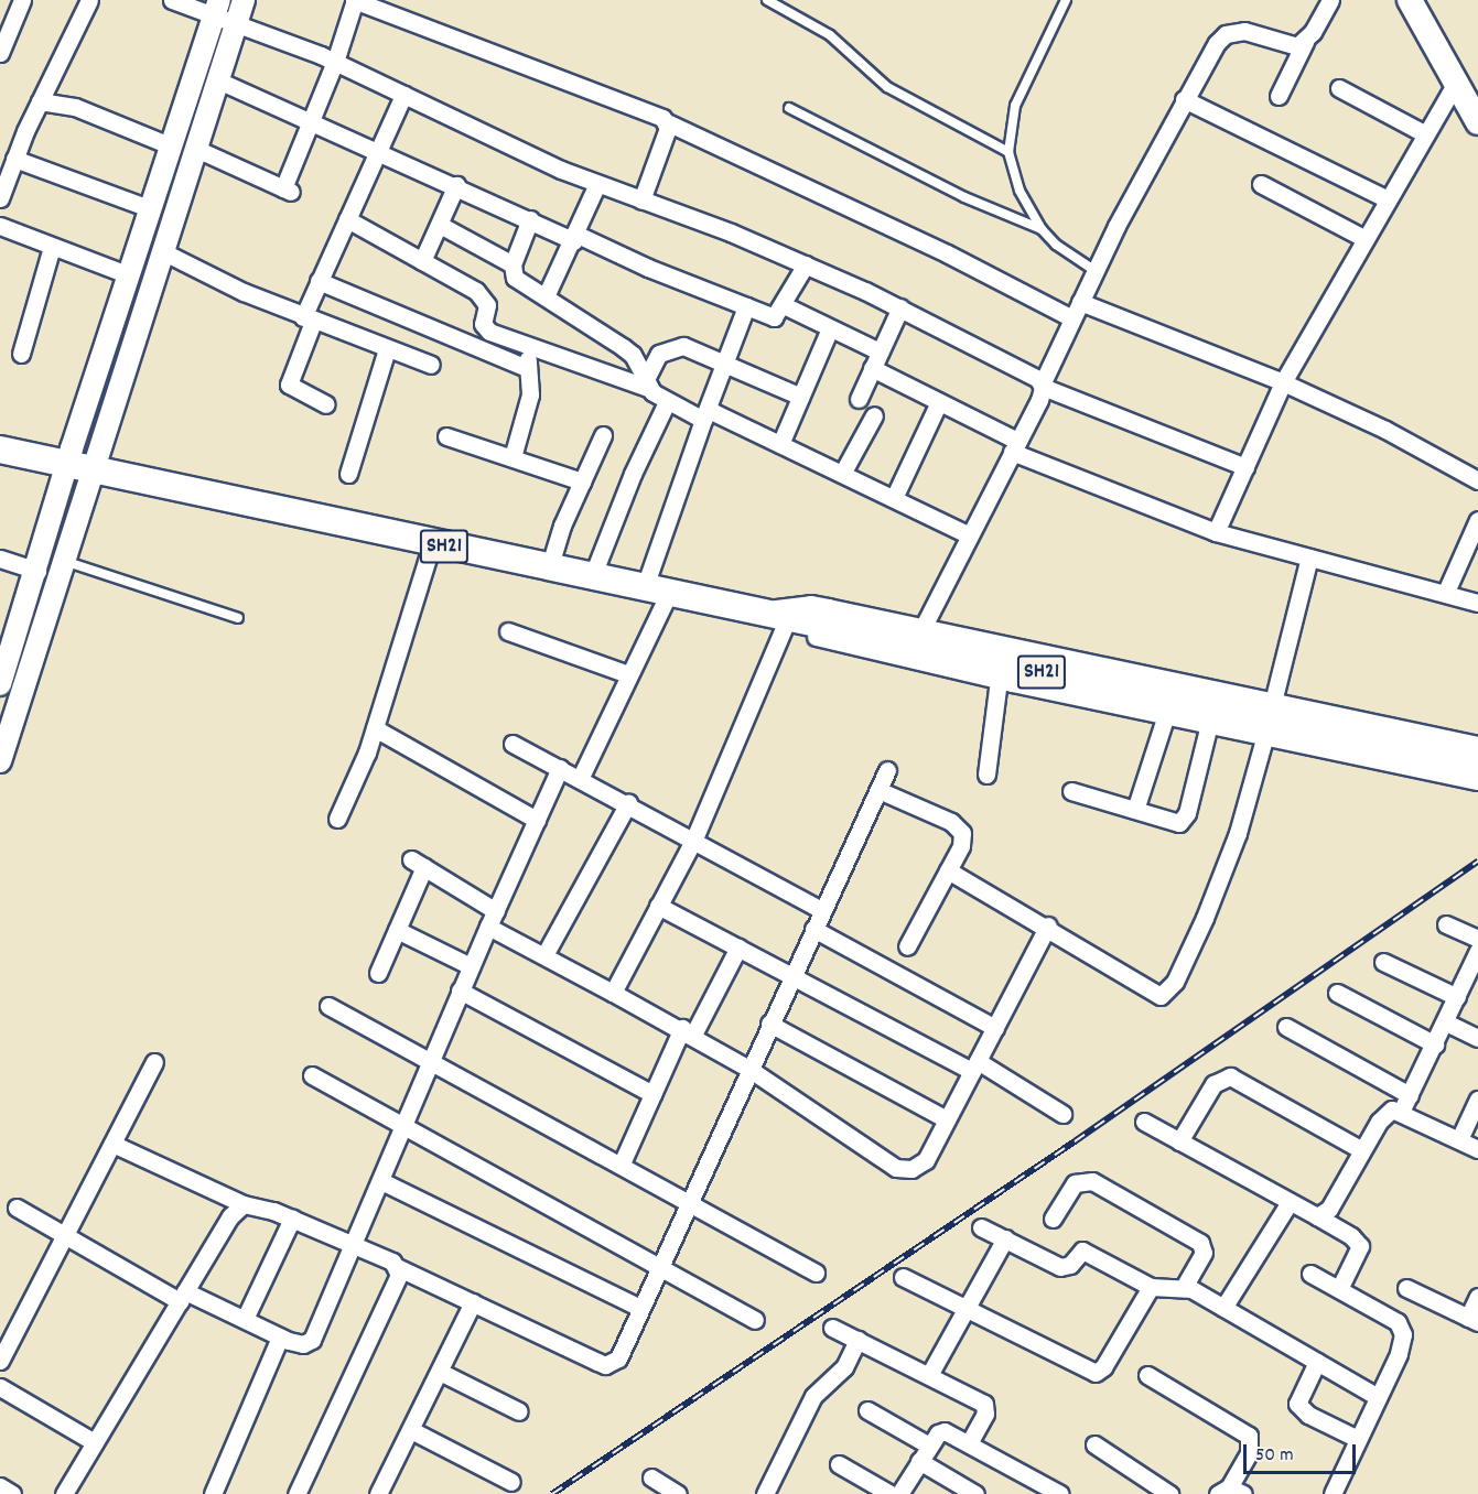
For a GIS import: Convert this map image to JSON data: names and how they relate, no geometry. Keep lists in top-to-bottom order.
{
  "streets": {
    "main road": ["SH21"]
  },
  "scale_bar": "50 m"
}
